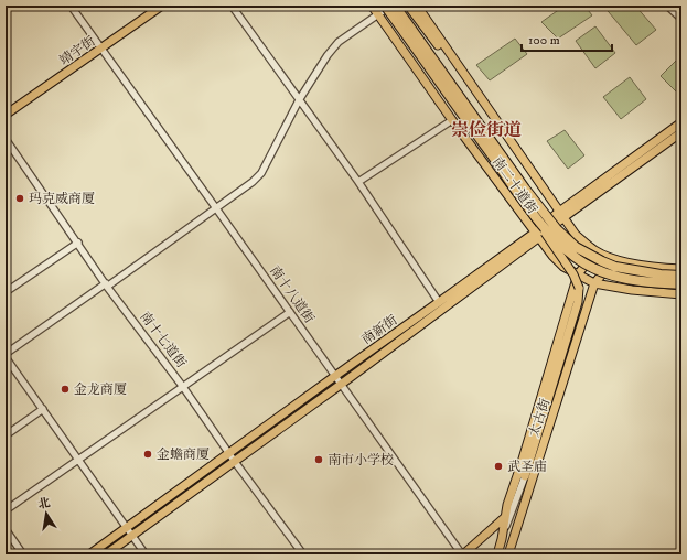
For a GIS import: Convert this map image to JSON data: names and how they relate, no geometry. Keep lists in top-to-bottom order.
{
  "streets": {
    "main road": [
      "靖宇街",
      "南二十道街",
      "南新街",
      "太古街"
    ],
    "street": ["南十八道街", "南十七道街"]
  },
  "crossings": [
    ["靖宇街", "南十八道街"],
    ["南二十道街", "南新街"],
    ["南二十道街", "太古街"],
    ["南十八道街", "南新街"],
    ["南新街", "南十七道街"]
  ],
  "districts": ["崇俭街道"],
  "places": [
    "玛克威商厦",
    "金龙商厦",
    "金蟾商厦",
    "南市小学校",
    "武圣庙"
  ],
  "scale_bar": "100 m",
  "north": "top"
}
